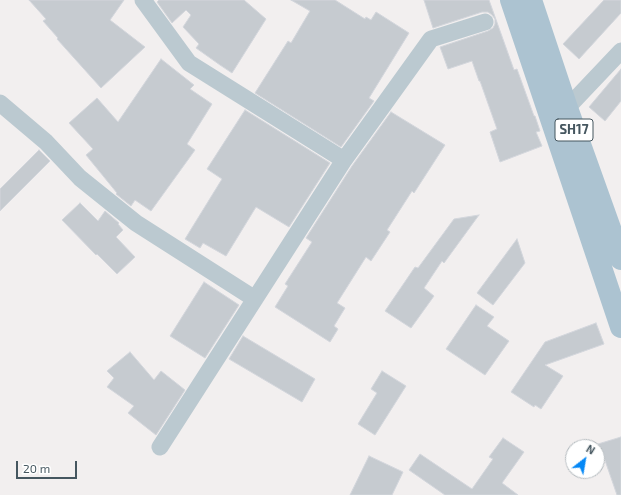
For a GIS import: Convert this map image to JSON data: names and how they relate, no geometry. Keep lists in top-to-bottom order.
{
  "streets": {
    "main road": ["SH17"]
  },
  "scale_bar": "20 m",
  "north": "top right"
}
